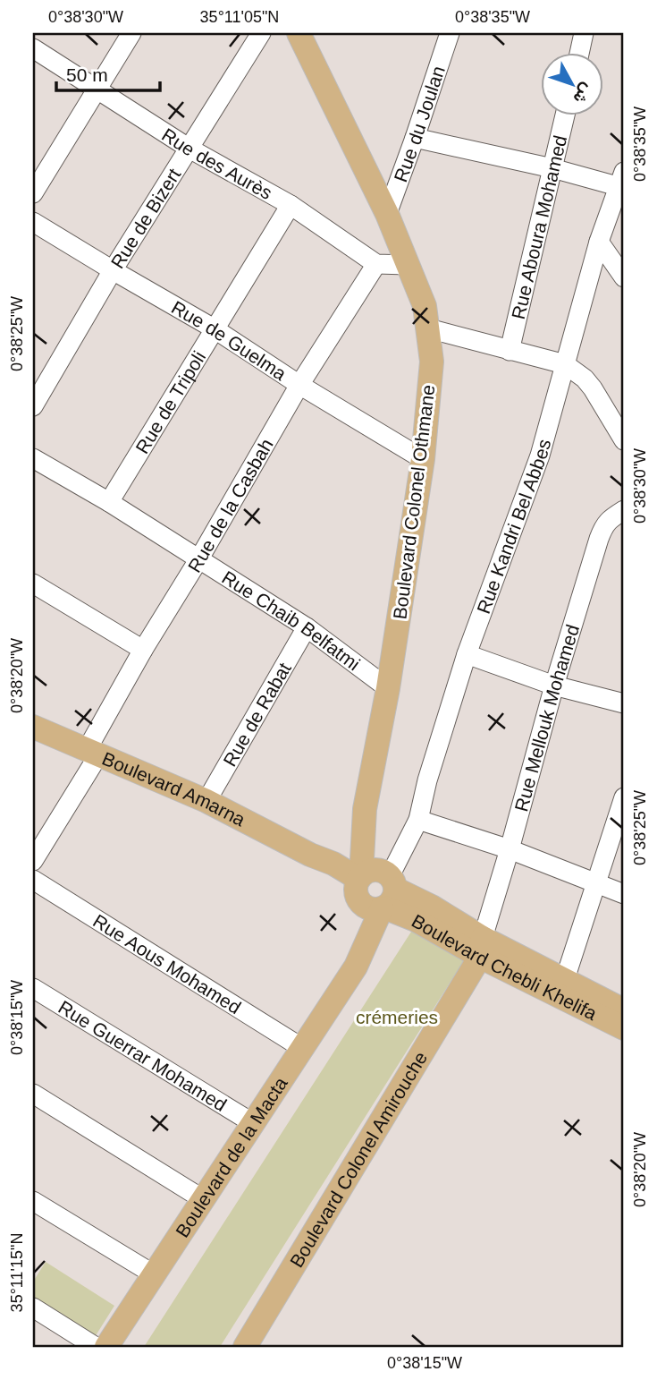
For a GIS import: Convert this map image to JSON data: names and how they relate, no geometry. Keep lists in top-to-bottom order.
{
  "streets": {
    "main road": [
      "Boulevard Colonel Othmane",
      "Boulevard Amarna",
      "Boulevard Chebli Khelifa",
      "Boulevard de la Macta",
      "Boulevard Colonel Amirouche"
    ],
    "street": [
      "Rue du Joulan",
      "Rue des Aurès",
      "Rue de Bizert",
      "Rue Aboura Mohamed",
      "Rue de Guelma",
      "Rue de Tripoli",
      "Rue de la Casbah",
      "Rue Kandri Bel Abbes",
      "Rue Chaib Belfatmi",
      "Rue de Rabat",
      "Rue Mellouk Mohamed",
      "Rue Aous Mohamed",
      "Rue Guerrar Mohamed"
    ]
  },
  "crossings": [
    ["Rue du Joulan", "Boulevard Colonel Othmane"],
    ["Rue des Aurès", "Rue de Bizert"],
    ["Rue des Aurès", "Rue de Tripoli"],
    ["Rue des Aurès", "Rue de la Casbah"],
    ["Rue de Bizert", "Rue de Guelma"],
    ["Rue de Guelma", "Rue de Tripoli"],
    ["Rue de Guelma", "Boulevard Colonel Othmane"],
    ["Rue de Guelma", "Rue de la Casbah"],
    ["Rue de Tripoli", "Rue Chaib Belfatmi"],
    ["Boulevard Colonel Othmane", "Rue Kandri Bel Abbes"],
    ["Boulevard Colonel Othmane", "Rue Chaib Belfatmi"],
    ["Boulevard Colonel Othmane", "Boulevard Amarna"],
    ["Boulevard Colonel Othmane", "Boulevard de la Macta"],
    ["Rue de la Casbah", "Rue Chaib Belfatmi"],
    ["Rue de la Casbah", "Boulevard Amarna"],
    ["Rue Kandri Bel Abbes", "Boulevard Amarna"],
    ["Rue Chaib Belfatmi", "Rue de Rabat"],
    ["Rue de Rabat", "Boulevard Amarna"],
    ["Rue Mellouk Mohamed", "Boulevard Amarna"],
    ["Rue Mellouk Mohamed", "Boulevard Chebli Khelifa"],
    ["Rue Mellouk Mohamed", "Boulevard Colonel Amirouche"],
    ["Boulevard Amarna", "Boulevard Chebli Khelifa"],
    ["Boulevard Amarna", "Boulevard Colonel Amirouche"],
    ["Rue Aous Mohamed", "Boulevard de la Macta"],
    ["Boulevard Chebli Khelifa", "Boulevard Colonel Amirouche"],
    ["Rue Guerrar Mohamed", "Boulevard de la Macta"]
  ],
  "parks": ["crémeries"],
  "scale_bar": "50 m",
  "north": "bottom right",
  "coordinates": [
    "0°38'30\"W",
    "35°11'05\"N",
    "0°38'35\"W",
    "0°38'25\"W",
    "0°38'20\"W",
    "0°38'15\"W",
    "35°11'15\"N"
  ]
}
